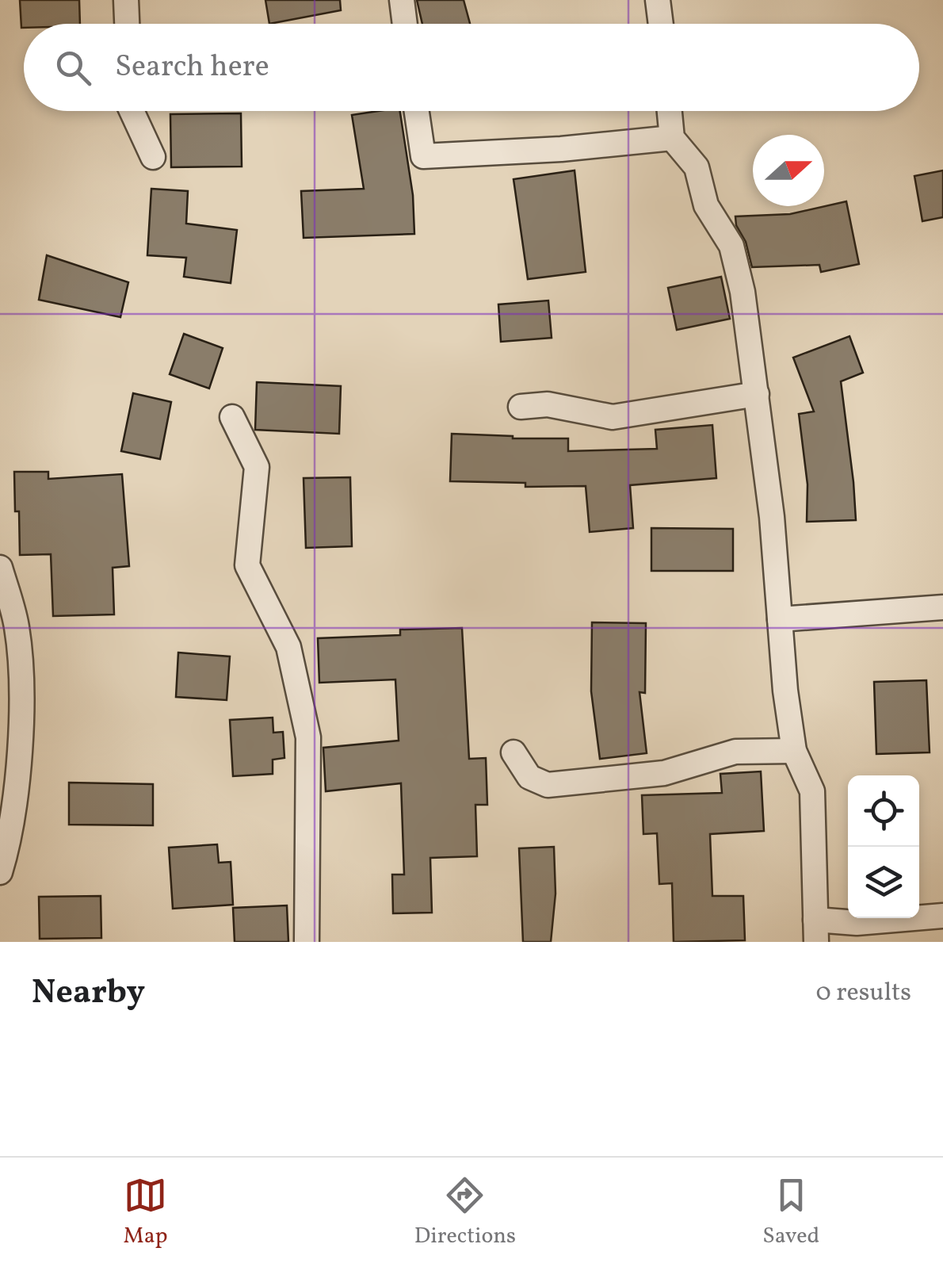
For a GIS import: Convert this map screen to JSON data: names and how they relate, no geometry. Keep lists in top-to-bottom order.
{
  "north": "right",
  "page": {
    "search": "Search here",
    "heading": ["Nearby", "0 results"],
    "nav": ["Map", "Directions", "Saved"]
  }
}
